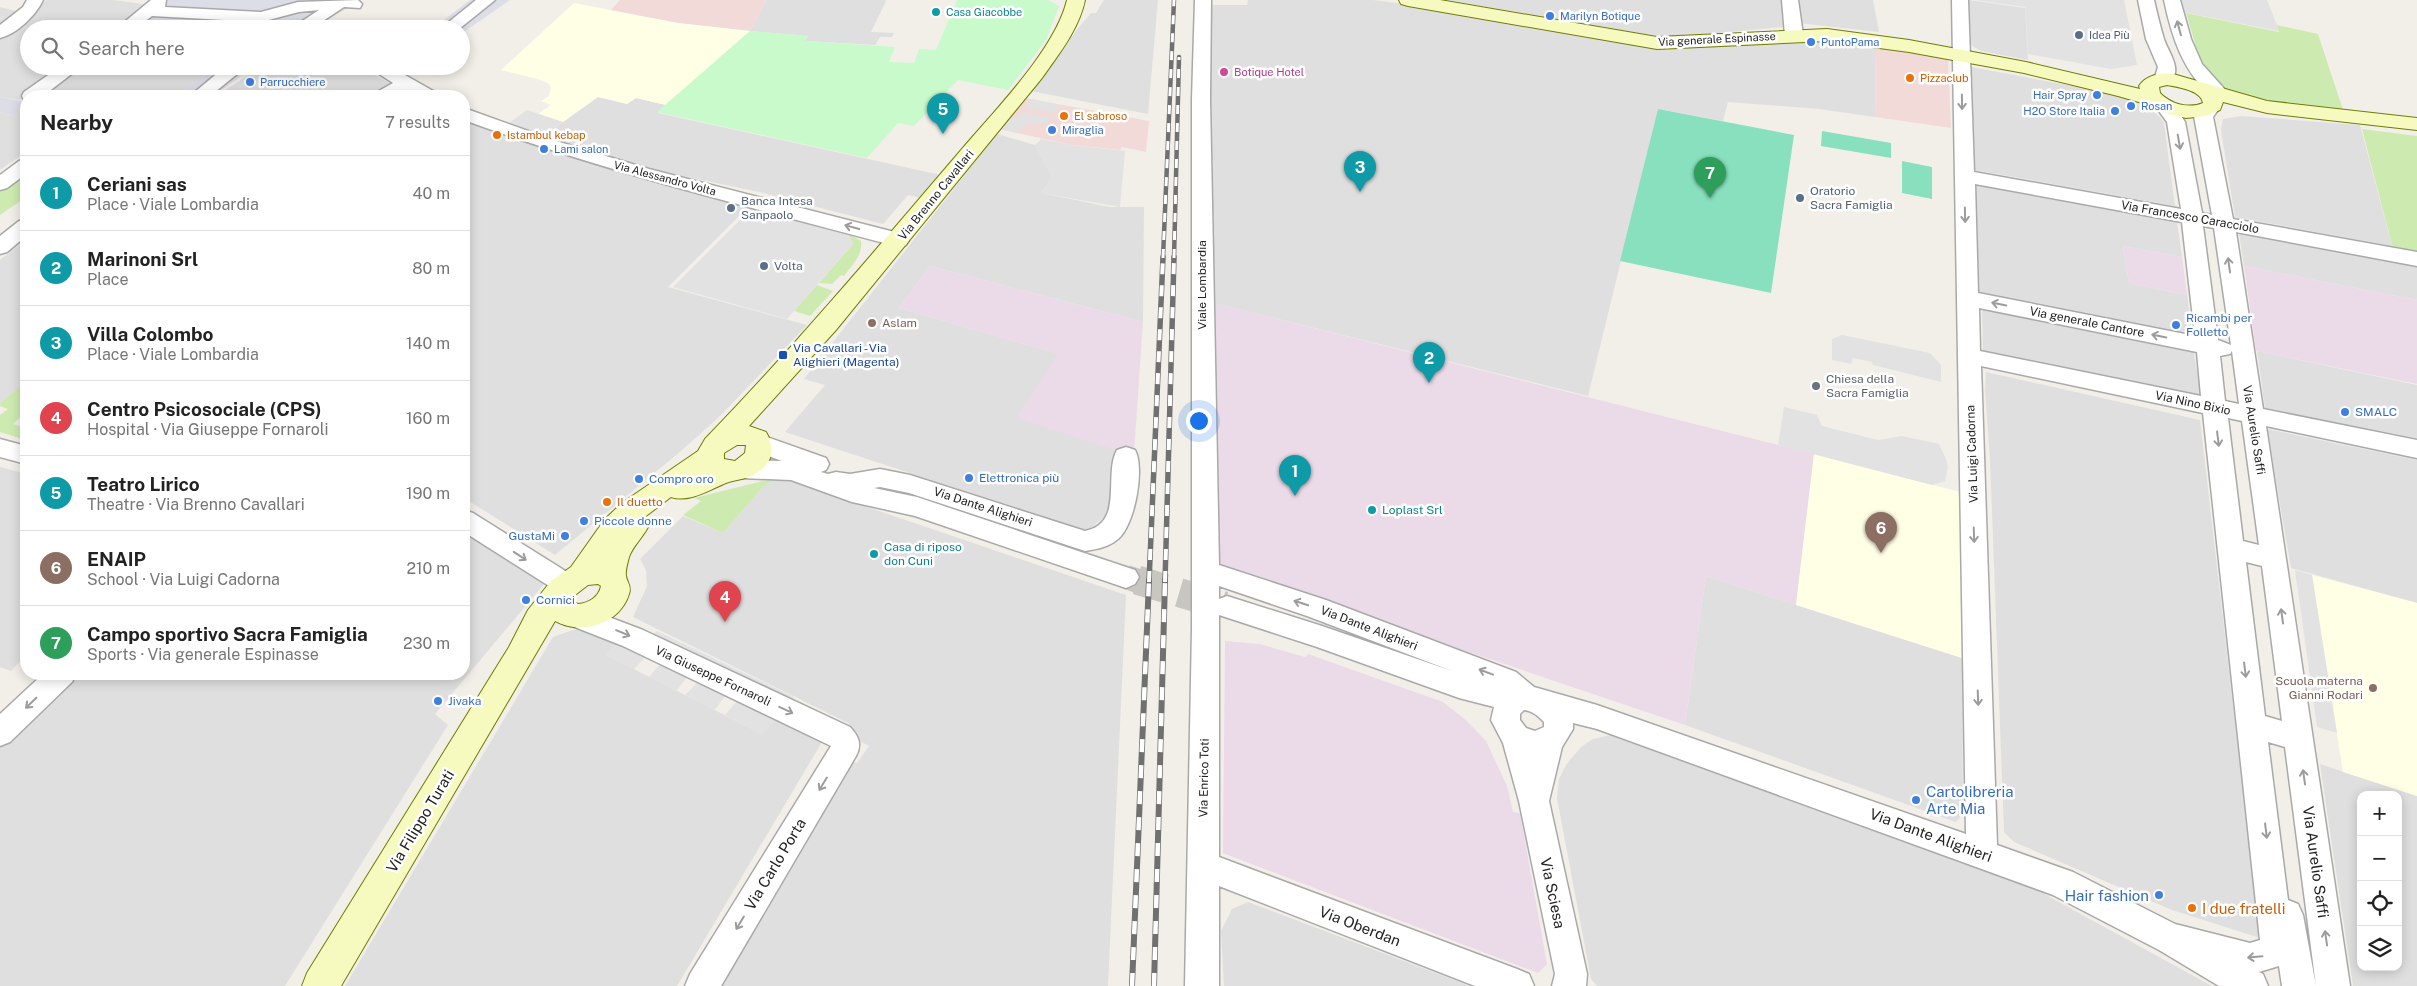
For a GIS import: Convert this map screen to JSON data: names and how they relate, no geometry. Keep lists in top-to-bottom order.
{
  "streets": {
    "street": [
      "Via generale Espinasse",
      "Via Alessandro Volta",
      "Via Brenno Cavallari",
      "Via Francesco Caracciolo",
      "Viale Lombardia",
      "Via generale Cantore",
      "Via Nino Bixio",
      "Via Aurelio Saffi",
      "Via Luigi Cadorna",
      "Via Dante Alighieri",
      "Via Giuseppe Fornaroli",
      "Via Enrico Toti",
      "Via Filippo Turati",
      "Via Carlo Porta",
      "Via Sciesa",
      "Via Oberdan"
    ]
  },
  "crossings": [
    ["Via generale Espinasse", "Via Aurelio Saffi"],
    ["Via generale Espinasse", "Via Luigi Cadorna"],
    ["Via Alessandro Volta", "Via Brenno Cavallari"],
    ["Via Brenno Cavallari", "Via Dante Alighieri"],
    ["Via Brenno Cavallari", "Via Filippo Turati"],
    ["Via Francesco Caracciolo", "Via Aurelio Saffi"],
    ["Via Francesco Caracciolo", "Via Luigi Cadorna"],
    ["Viale Lombardia", "Via Dante Alighieri"],
    ["Viale Lombardia", "Via Enrico Toti"],
    ["Via generale Cantore", "Via Aurelio Saffi"],
    ["Via generale Cantore", "Via Luigi Cadorna"],
    ["Via Nino Bixio", "Via Aurelio Saffi"],
    ["Via Nino Bixio", "Via Luigi Cadorna"],
    ["Via Luigi Cadorna", "Via Dante Alighieri"],
    ["Via Dante Alighieri", "Via Enrico Toti"],
    ["Via Dante Alighieri", "Via Filippo Turati"],
    ["Via Dante Alighieri", "Via Sciesa"],
    ["Via Giuseppe Fornaroli", "Via Filippo Turati"],
    ["Via Giuseppe Fornaroli", "Via Carlo Porta"],
    ["Via Enrico Toti", "Via Oberdan"]
  ],
  "one_way": [
    "Via Alessandro Volta",
    "Via generale Cantore",
    "Via Luigi Cadorna",
    "Via Giuseppe Fornaroli",
    "Via Carlo Porta"
  ],
  "places": {
    "other": [
      "Casa Giacobbe",
      "Marilyn Botique",
      "Idea Più",
      "PuntoPama",
      "Botique Hotel",
      "Pizzaclub",
      "Parrucchiere",
      "Hair Spray",
      "Rosan",
      "H2O Store Italia",
      "El sabroso",
      "Miraglia",
      "Istambul kebap",
      "Lami salon",
      "Oratorio Sacra Famiglia",
      "Banca Intesa Sanpaolo",
      "Volta",
      "Aslam",
      "Ricambi per Folletto",
      "Chiesa della Sacra Famiglia",
      "SMALC",
      "Elettronica più",
      "Compro oro",
      "Il duetto",
      "Loplast Srl",
      "Piccole donne",
      "GustaMi",
      "Casa di riposo don Cuni",
      "Cornici",
      "Scuola materna Gianni Rodari",
      "Jivaka",
      "Cartolibreria Arte Mia",
      "Hair fashion",
      "I due fratelli"
    ],
    "transit": ["Via Cavallari - Via Alighieri (Magenta)"]
  },
  "page": {
    "search": "Search here",
    "heading": ["Nearby", "7 results"],
    "pins": [
      "5",
      "3",
      "7",
      "2",
      "1",
      "6",
      "4"
    ],
    "list": [
      {
        "mark": "1",
        "name": "Ceriani sas",
        "note": "Place · Viale Lombardia",
        "value": "40 m"
      },
      {
        "mark": "2",
        "name": "Marinoni Srl",
        "note": "Place",
        "value": "80 m"
      },
      {
        "mark": "3",
        "name": "Villa Colombo",
        "note": "Place · Viale Lombardia",
        "value": "140 m"
      },
      {
        "mark": "4",
        "name": "Centro Psicosociale (CPS)",
        "note": "Hospital · Via Giuseppe Fornaroli",
        "value": "160 m"
      },
      {
        "mark": "5",
        "name": "Teatro Lirico",
        "note": "Theatre · Via Brenno Cavallari",
        "value": "190 m"
      },
      {
        "mark": "6",
        "name": "ENAIP",
        "note": "School · Via Luigi Cadorna",
        "value": "210 m"
      },
      {
        "mark": "7",
        "name": "Campo sportivo Sacra Famiglia",
        "note": "Sports · Via generale Espinasse",
        "value": "230 m"
      }
    ],
    "map_buttons": ["+", "−"]
  }
}
